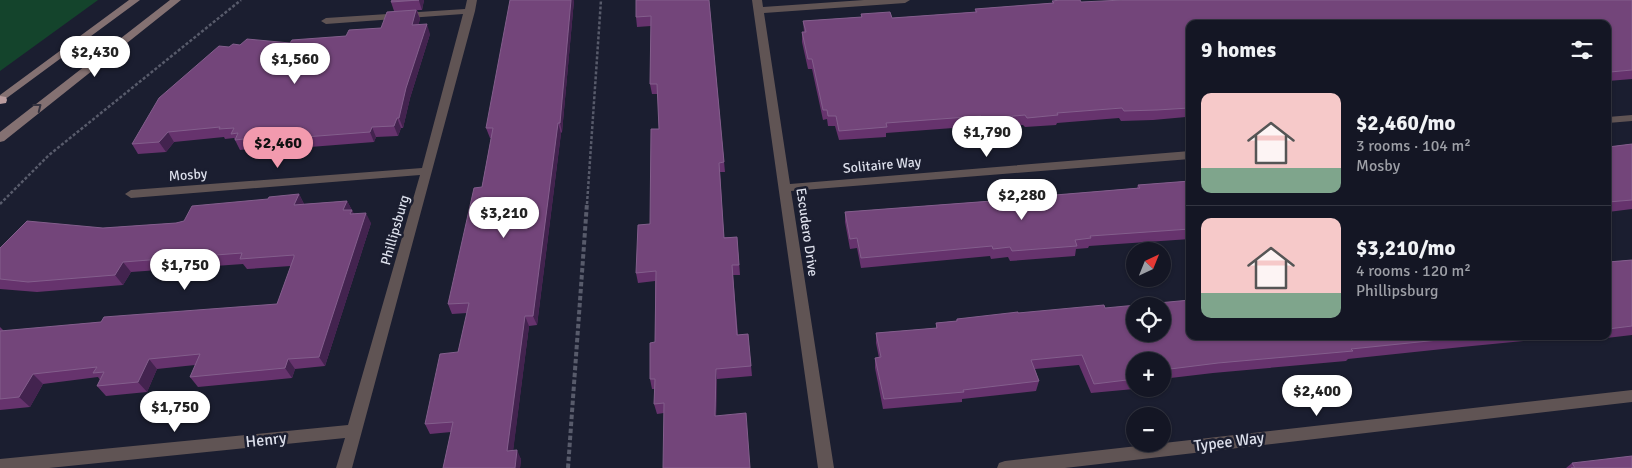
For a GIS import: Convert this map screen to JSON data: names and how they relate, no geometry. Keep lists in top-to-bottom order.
{
  "streets": {
    "street": [
      "Solitaire Way",
      "Mosby",
      "Phillipsburg",
      "Escudero Drive",
      "Henry",
      "Typee Way"
    ]
  },
  "crossings": [
    ["Solitaire Way", "Escudero Drive"],
    ["Mosby", "Phillipsburg"],
    ["Phillipsburg", "Henry"]
  ],
  "north": "top right",
  "page": {
    "heading": "9 homes",
    "price": [
      "$2,430",
      "$1,560",
      "$1,790",
      "$2,460",
      "$2,280",
      "$3,210",
      "$1,750",
      "$2,400",
      "$1,750"
    ],
    "list": [
      {
        "name": "$2,460/mo",
        "note": "3 rooms · 104 m² · Mosby"
      },
      {
        "name": "$3,210/mo",
        "note": "4 rooms · 120 m² · Phillipsburg"
      }
    ],
    "map_buttons": ["+", "−"]
  }
}
